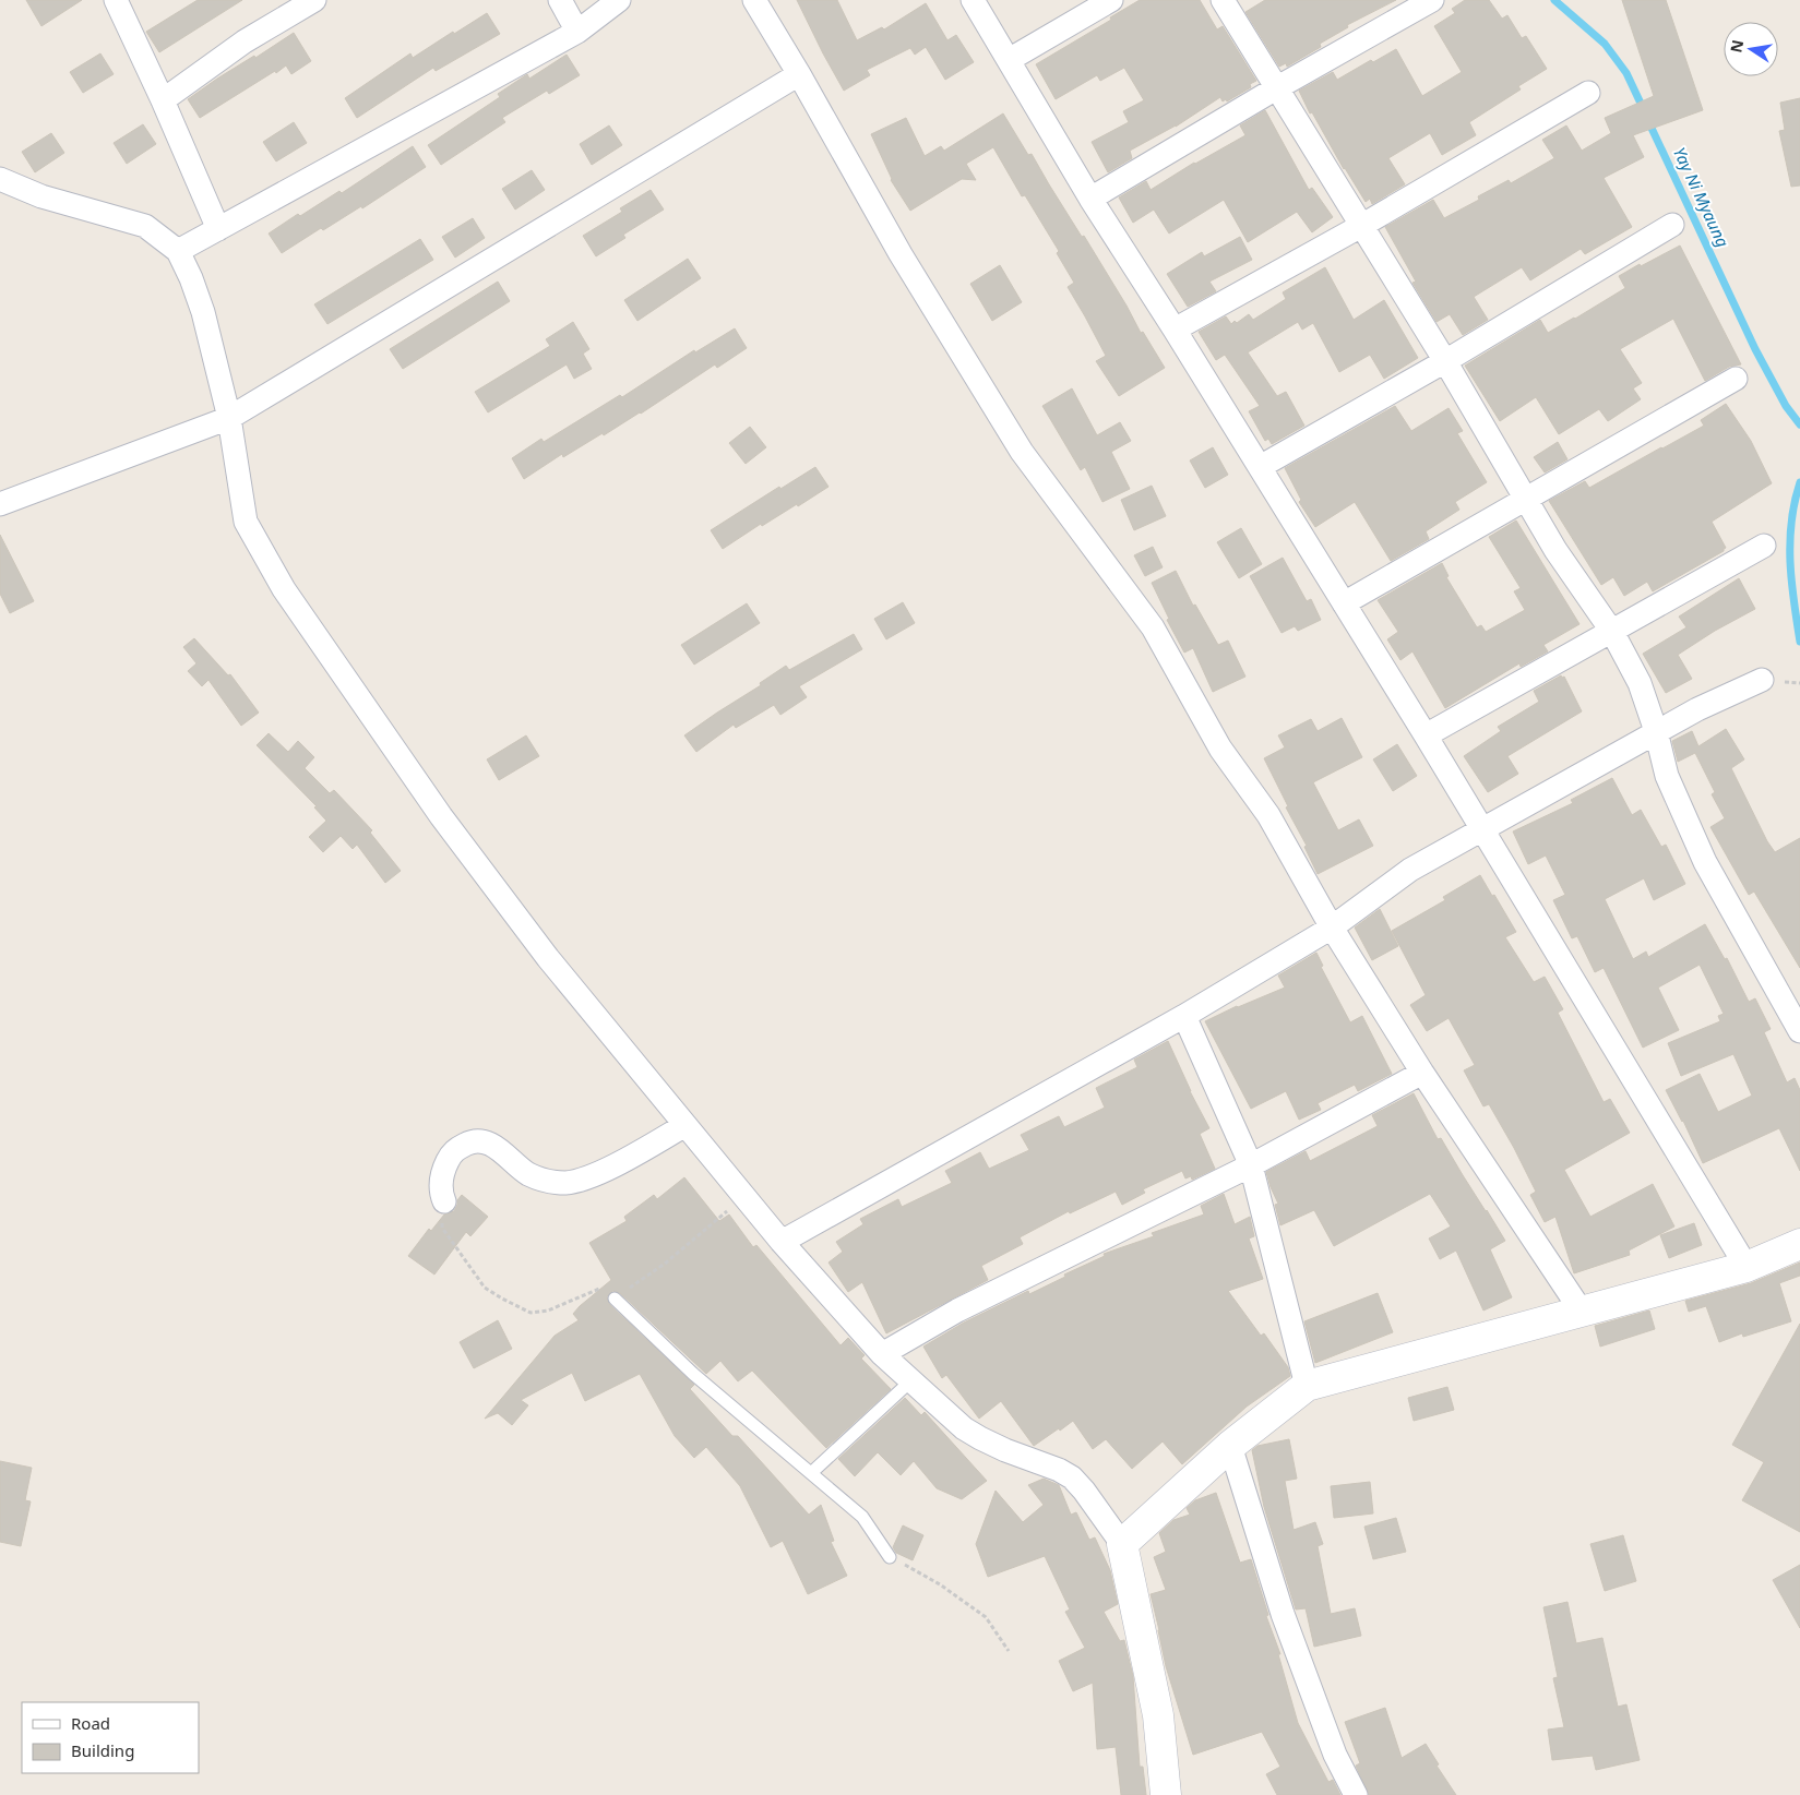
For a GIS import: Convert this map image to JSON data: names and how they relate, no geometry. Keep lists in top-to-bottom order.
{
  "water": ["Yay Ni Myaung"],
  "legend": ["Road", "Building"],
  "north": "left"
}
